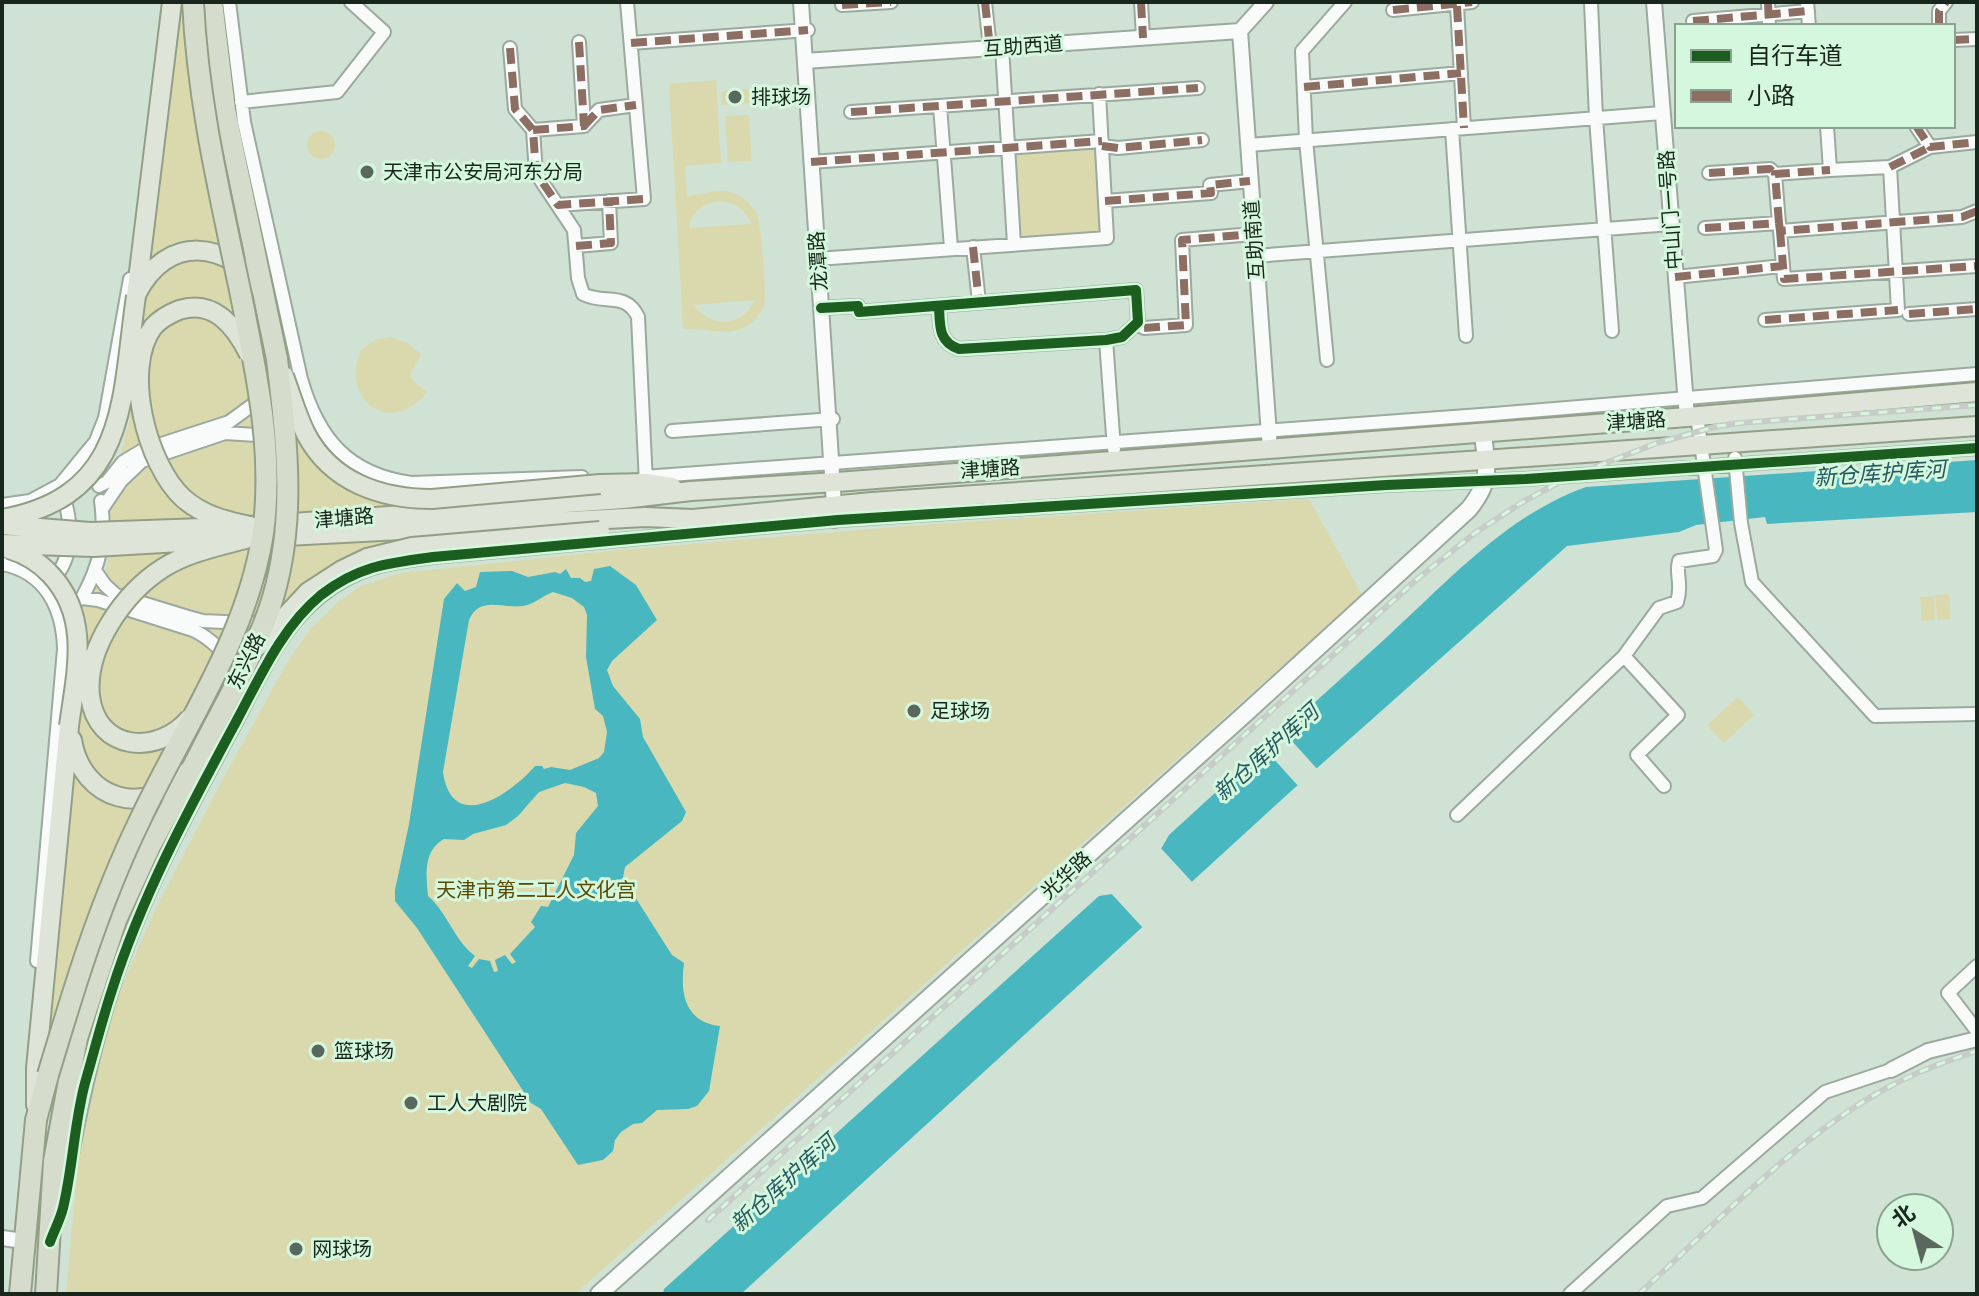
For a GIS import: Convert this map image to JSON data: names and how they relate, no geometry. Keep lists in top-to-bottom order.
{
  "streets": {
    "highway": ["东兴路"],
    "main road": ["津塘路", "光华路"],
    "street": [
      "互助西道",
      "中山门一号路",
      "互助南道",
      "龙潭路"
    ]
  },
  "crossings": [
    ["互助西道", "互助南道"],
    ["互助西道", "龙潭路"],
    ["中山门一号路", "津塘路"],
    ["互助南道", "津塘路"],
    ["龙潭路", "津塘路"]
  ],
  "water": ["新仓库护库河"],
  "parks": ["天津市第二工人文化宫"],
  "places": [
    "排球场",
    "天津市公安局河东分局",
    "足球场",
    "篮球场",
    "工人大剧院",
    "网球场"
  ],
  "legend": ["自行车道", "小路"],
  "north": "top left"
}
